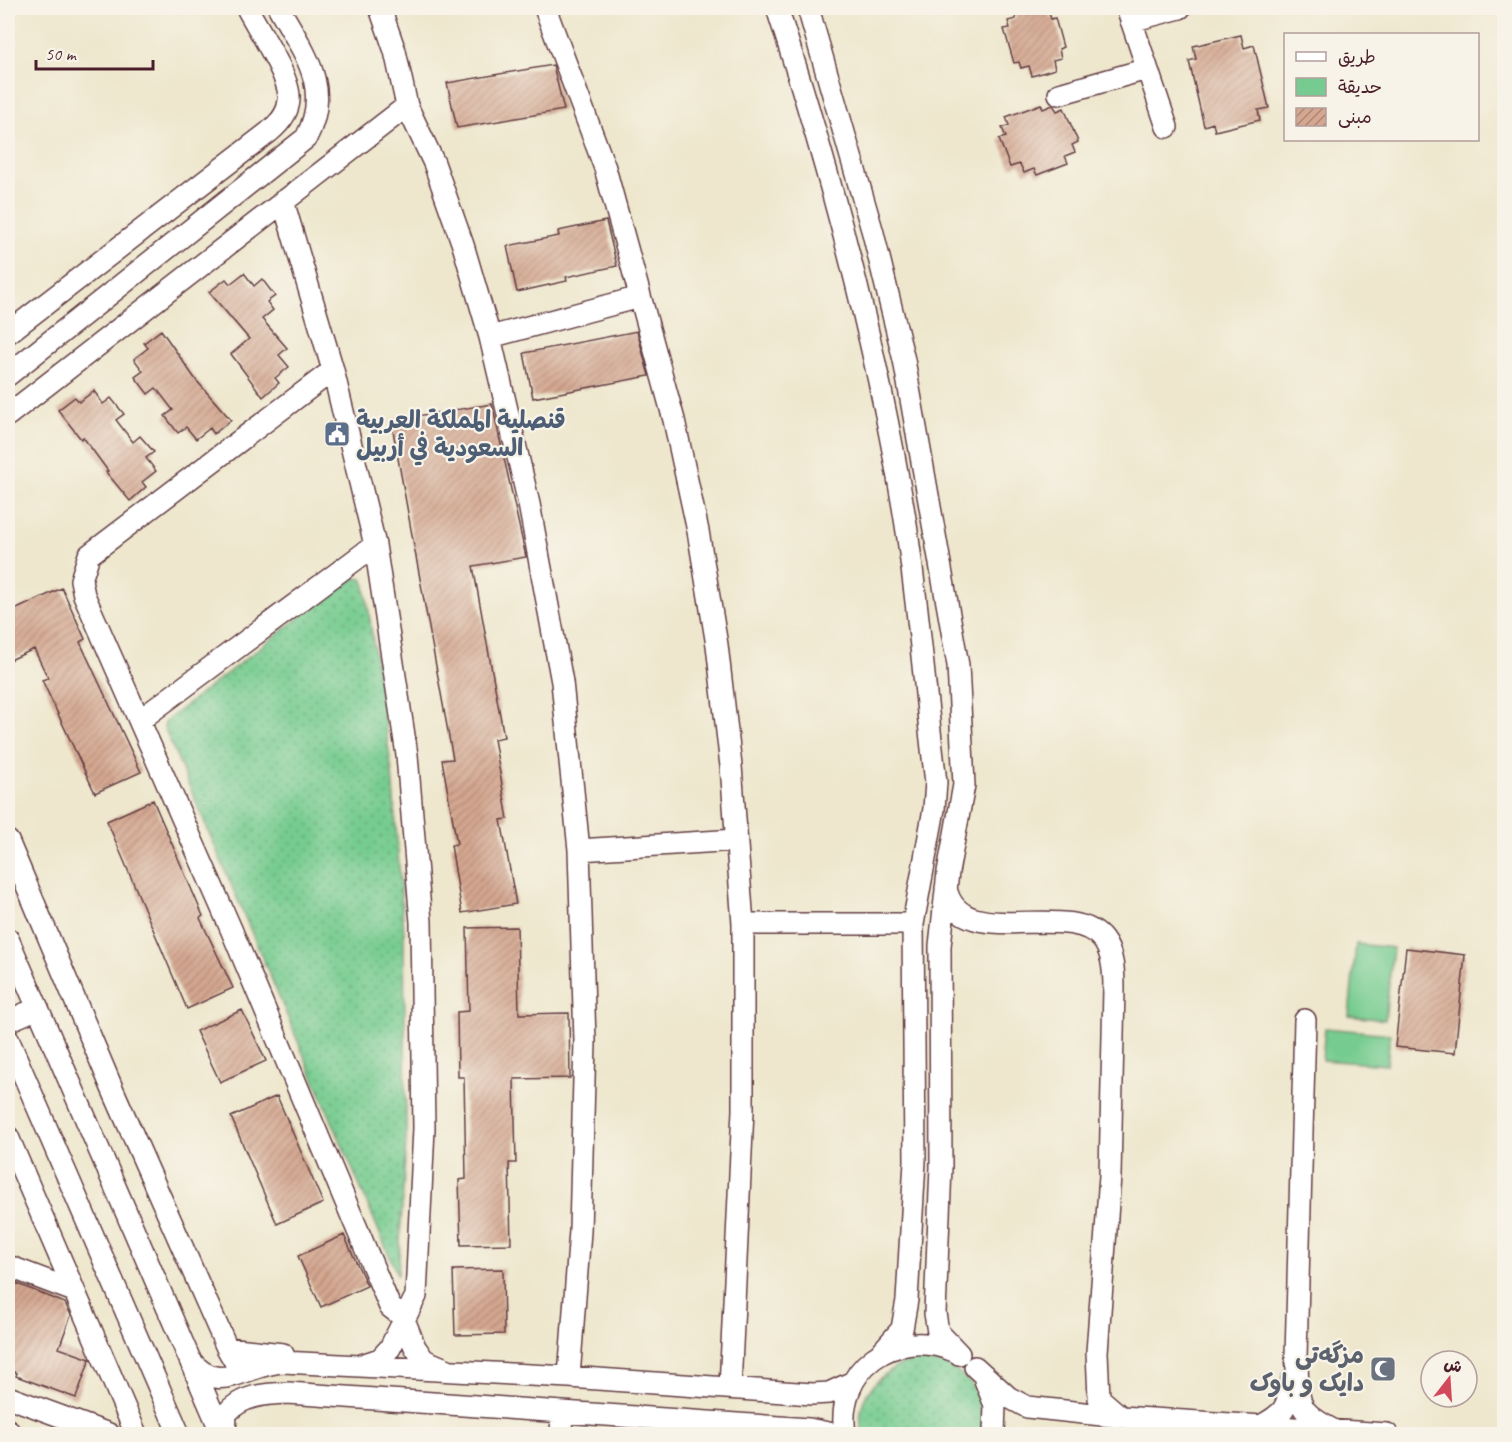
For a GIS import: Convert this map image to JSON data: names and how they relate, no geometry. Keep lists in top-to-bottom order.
{
  "places": {
    "public building": ["قنصلية المملكة العربية السعودية في أربيل"],
    "mosque": ["مزگەتی دایک و باوک"]
  },
  "legend": ["طريق", "حديقة", "مبنى"],
  "scale_bar": "50 m",
  "north": "top"
}
